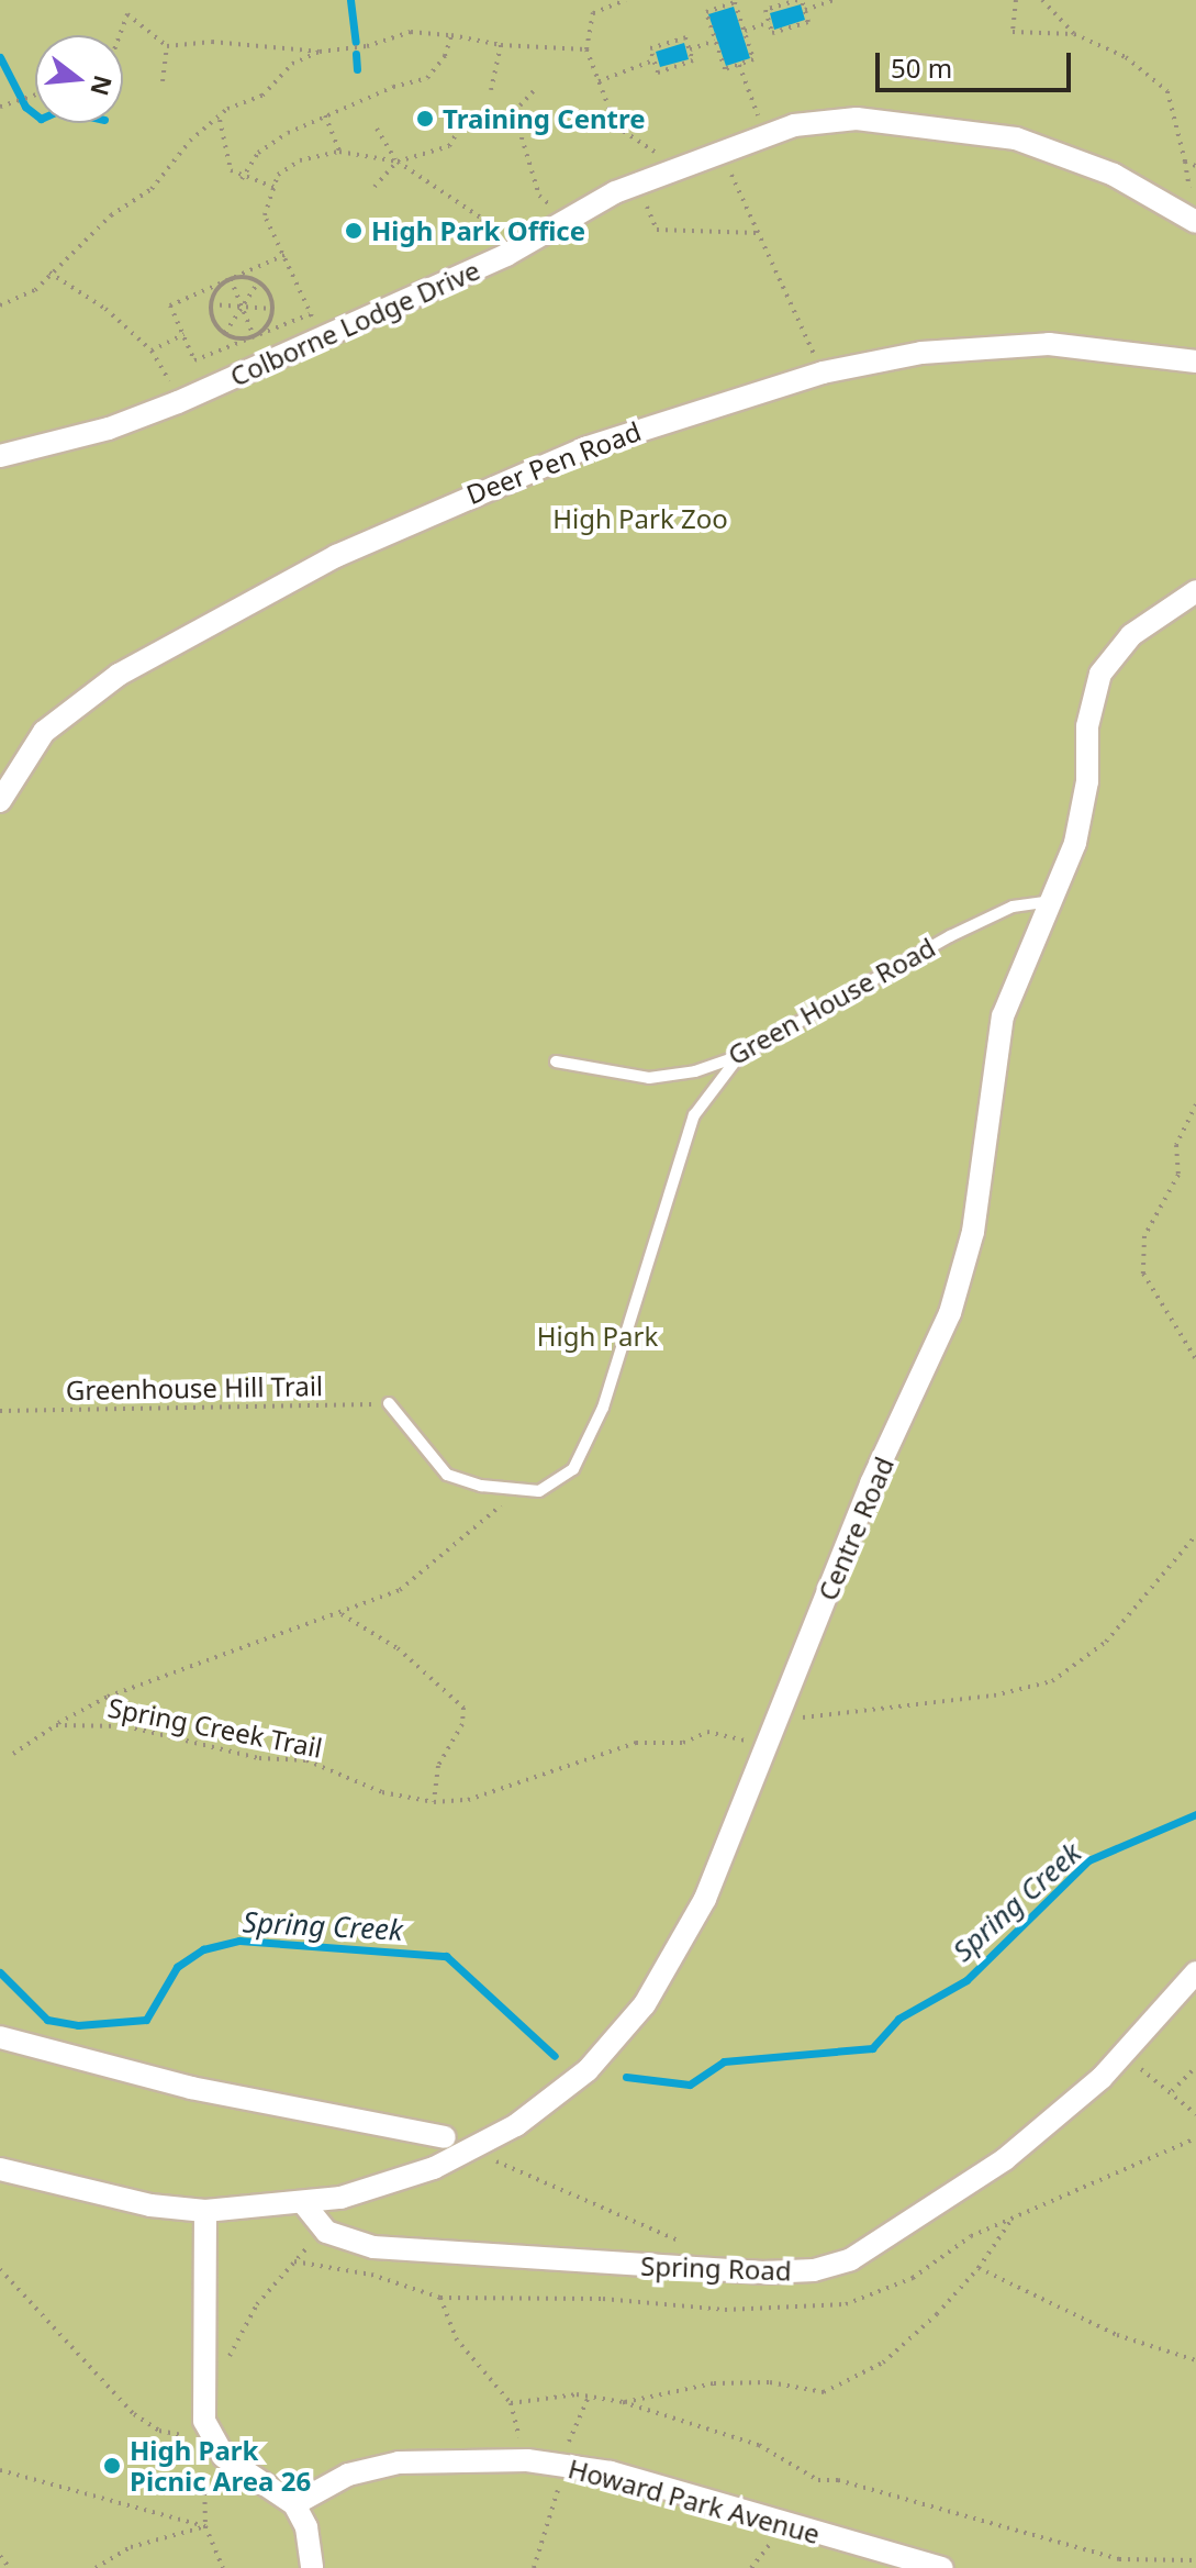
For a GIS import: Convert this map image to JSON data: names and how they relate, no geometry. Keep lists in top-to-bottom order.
{
  "streets": {
    "street": [
      "Colborne Lodge Drive",
      "Deer Pen Road",
      "Centre Road",
      "Spring Road",
      "Howard Park Avenue"
    ],
    "lane": ["Green House Road"],
    "path": ["Greenhouse Hill Trail", "Spring Creek Trail"]
  },
  "crossings": [
    ["Green House Road", "Centre Road"],
    ["Centre Road", "Spring Creek Trail"],
    ["Centre Road", "Spring Road"]
  ],
  "water": ["Spring Creek"],
  "parks": ["High Park Zoo", "High Park"],
  "places": ["Training Centre", "High Park Office", "High Park Picnic Area 26"],
  "scale_bar": "50 m",
  "north": "right"
}
